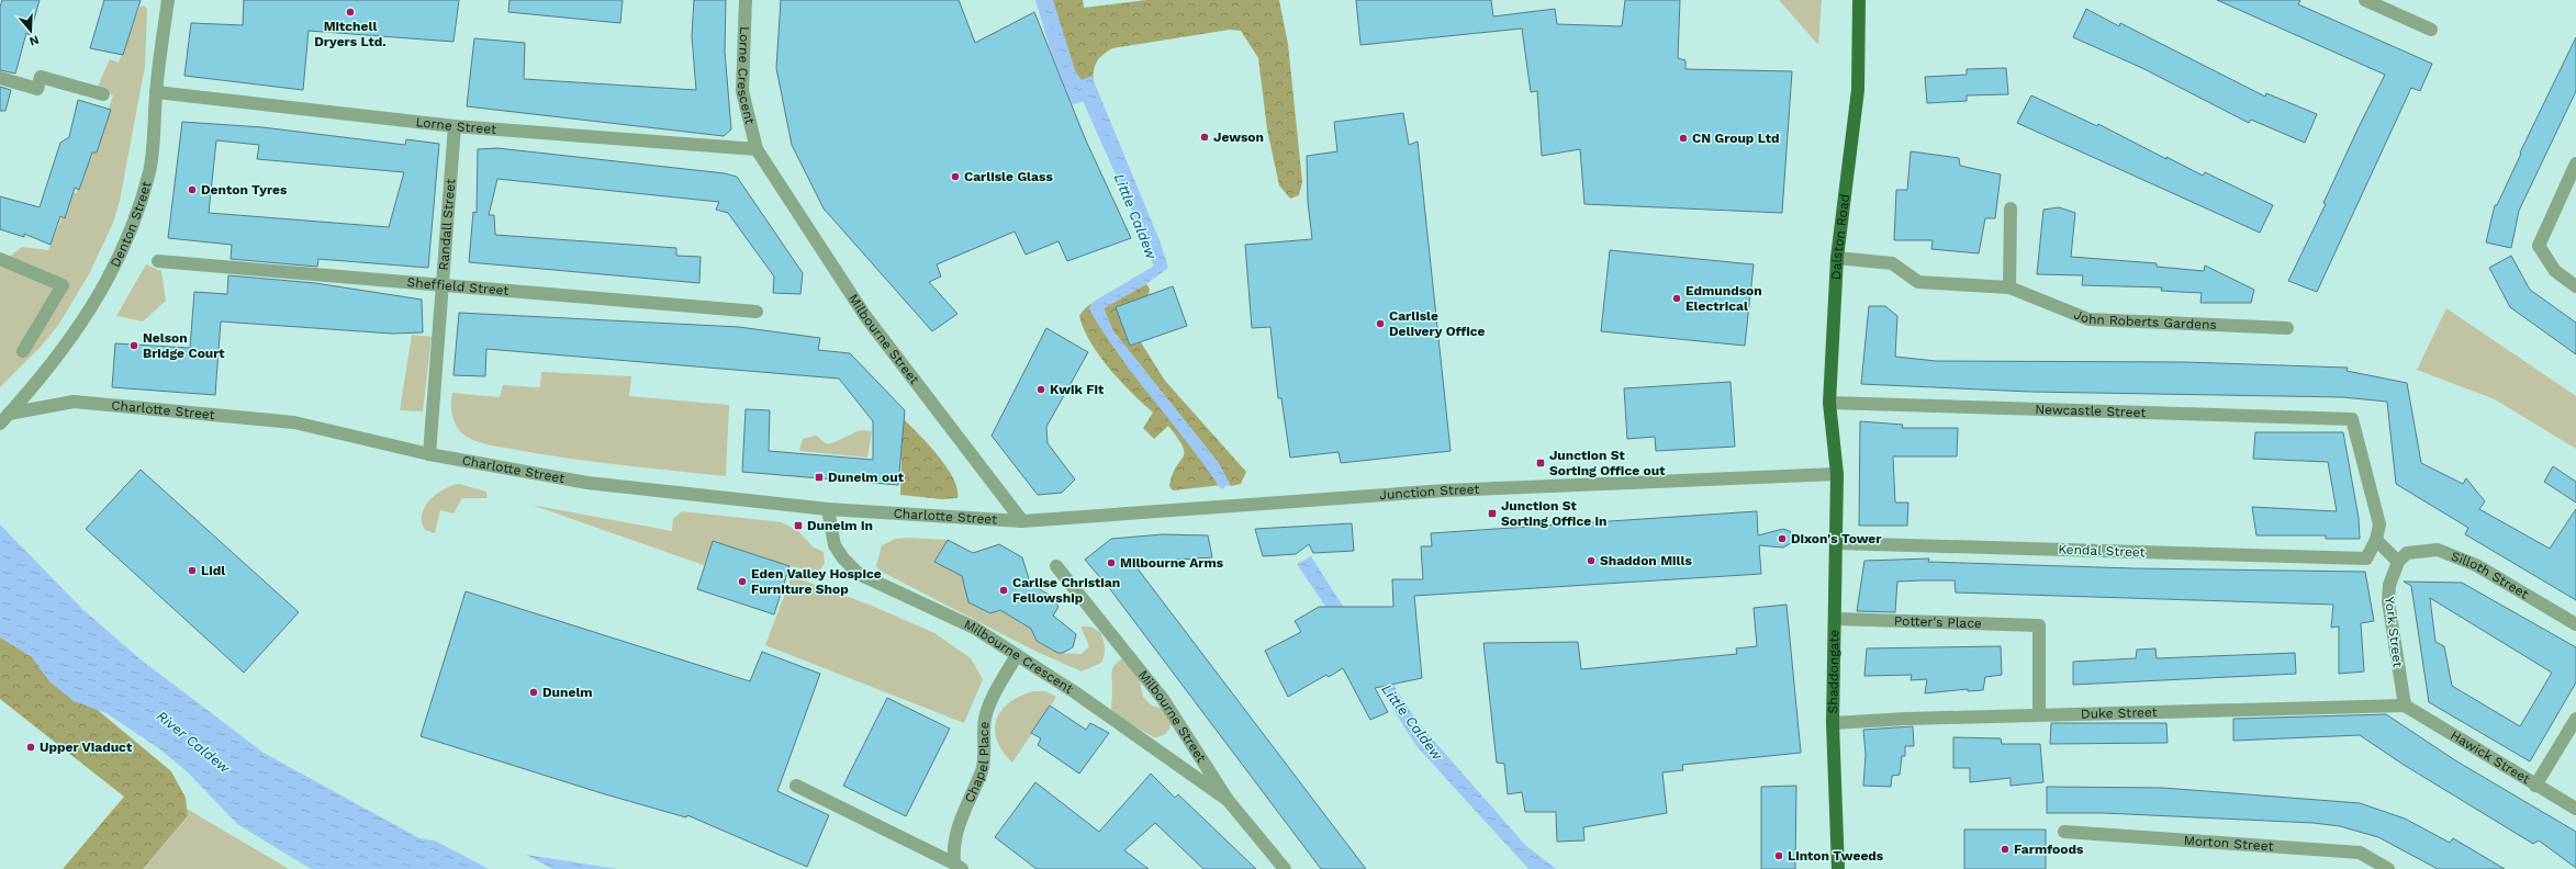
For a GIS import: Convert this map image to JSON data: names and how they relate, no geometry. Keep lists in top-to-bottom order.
{
  "streets": {
    "main road": ["Dalston Road", "Shaddongate"],
    "street": [
      "Lorne Crescent",
      "Lorne Street",
      "Denton Street",
      "Randall Street",
      "Sheffield Street",
      "John Roberts Gardens",
      "Milbourne Street",
      "Charlotte Street",
      "Newcastle Street",
      "Junction Street",
      "Kendal Street",
      "Silloth Street",
      "Potter's Place",
      "York Street",
      "Milbourne Crescent",
      "Duke Street",
      "Hawick Street",
      "Chapel Place",
      "Morton Street"
    ]
  },
  "crossings": [
    ["Lorne Crescent", "Lorne Street"],
    ["Lorne Crescent", "Milbourne Street"],
    ["Lorne Street", "Denton Street"],
    ["Lorne Street", "Randall Street"],
    ["Lorne Street", "Milbourne Street"],
    ["Denton Street", "Charlotte Street"],
    ["Randall Street", "Sheffield Street"],
    ["Randall Street", "Charlotte Street"],
    ["Dalston Road", "John Roberts Gardens"],
    ["Dalston Road", "Newcastle Street"],
    ["Dalston Road", "Junction Street"],
    ["Dalston Road", "Shaddongate"],
    ["Milbourne Street", "Charlotte Street"],
    ["Milbourne Street", "Junction Street"],
    ["Milbourne Street", "Milbourne Crescent"],
    ["Charlotte Street", "Junction Street"],
    ["Charlotte Street", "Milbourne Crescent"],
    ["Newcastle Street", "Kendal Street"],
    ["Junction Street", "Shaddongate"],
    ["Kendal Street", "Shaddongate"],
    ["Silloth Street", "York Street"],
    ["Potter's Place", "Shaddongate"],
    ["Potter's Place", "Duke Street"],
    ["York Street", "Duke Street"],
    ["York Street", "Hawick Street"],
    ["Milbourne Crescent", "Chapel Place"],
    ["Shaddongate", "Duke Street"],
    ["Duke Street", "Hawick Street"]
  ],
  "water": ["Little Caldew", "River Caldew"],
  "places": {
    "other": [
      "Mitchell Dryers Ltd.",
      "Jewson",
      "CN Group Ltd",
      "Carlisle Glass",
      "Denton Tyres",
      "Edmundson Electrical",
      "Carlisle Delivery Office",
      "Nelson Bridge Court",
      "Kwik Fit",
      "Dixon's Tower",
      "Shaddon Mills",
      "Milbourne Arms",
      "Lidl",
      "Eden Valley Hospice Furniture Shop",
      "Carlise Christian Fellowship",
      "Dunelm",
      "Upper Viaduct",
      "Farmfoods",
      "Linton Tweeds"
    ],
    "transit": [
      "Junction St Sorting Office out",
      "Dunelm out",
      "Junction St Sorting Office in",
      "Dunelm in"
    ]
  },
  "north": "bottom"
}
